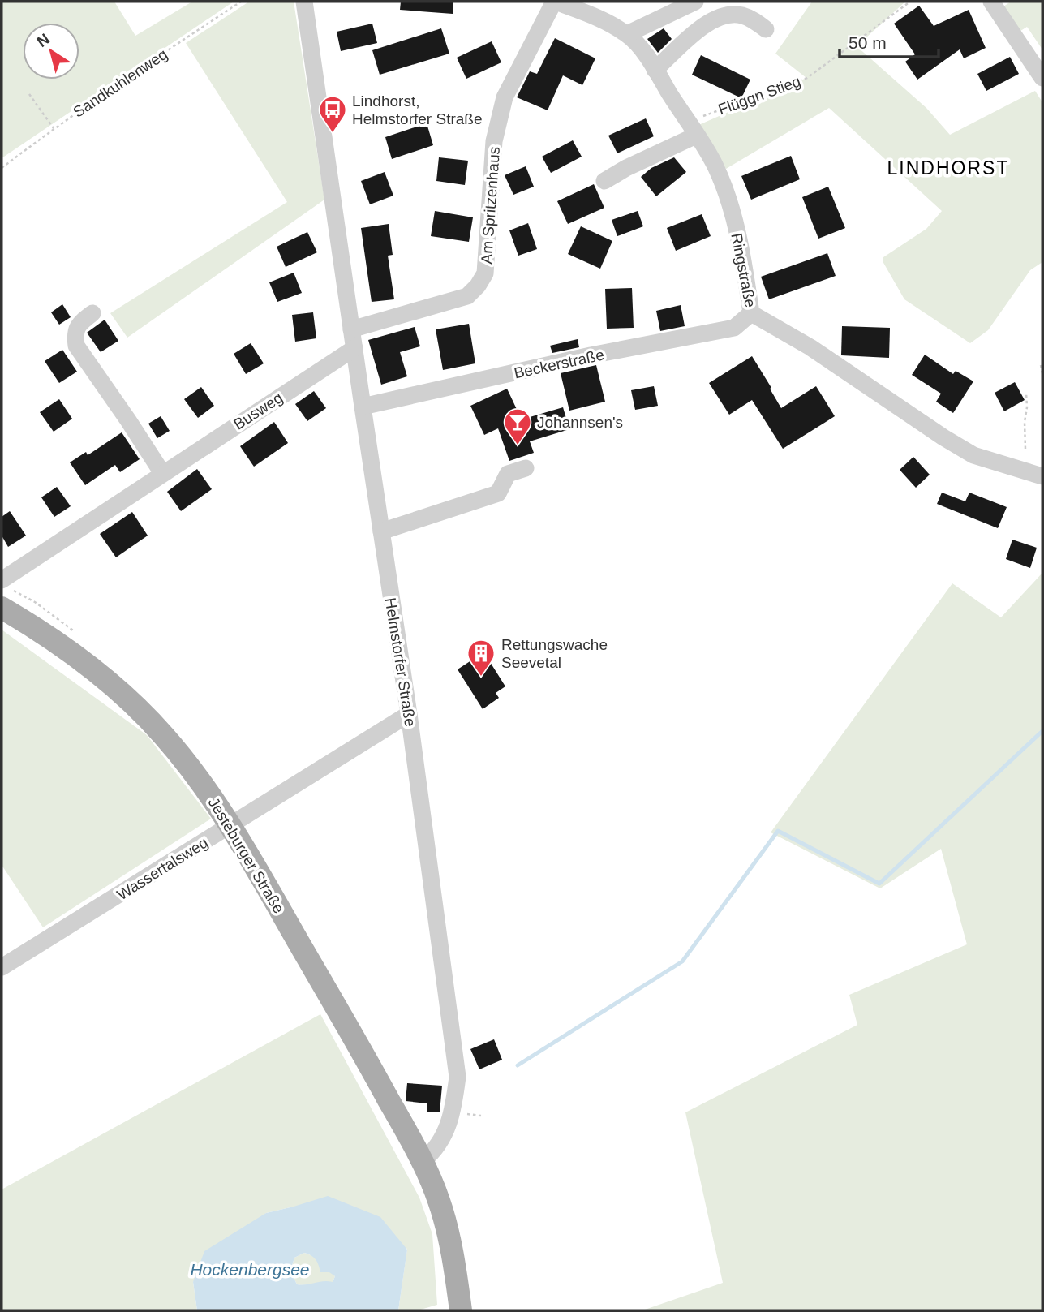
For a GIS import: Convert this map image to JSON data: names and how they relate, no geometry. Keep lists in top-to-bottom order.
{
  "streets": {
    "main road": ["Jesteburger Straße"],
    "street": [
      "Am Spritzenhaus",
      "Ringstraße",
      "Beckerstraße",
      "Busweg",
      "Helmstorfer Straße",
      "Wassertalsweg"
    ],
    "path": ["Sandkuhlenweg", "Flüggn Stieg"]
  },
  "crossings": [
    ["Flüggn Stieg", "Ringstraße"],
    ["Am Spritzenhaus", "Ringstraße"],
    ["Am Spritzenhaus", "Helmstorfer Straße"],
    ["Ringstraße", "Beckerstraße"],
    ["Beckerstraße", "Helmstorfer Straße"],
    ["Busweg", "Helmstorfer Straße"],
    ["Helmstorfer Straße", "Jesteburger Straße"],
    ["Helmstorfer Straße", "Wassertalsweg"],
    ["Jesteburger Straße", "Wassertalsweg"]
  ],
  "districts": ["LINDHORST"],
  "water": ["Hockenbergsee"],
  "places": {
    "bus stop": ["Lindhorst, Helmstorfer Straße"],
    "bar": ["Johannsen's"],
    "building": ["Rettungswache Seevetal"]
  },
  "scale_bar": "50 m",
  "north": "top left"
}
